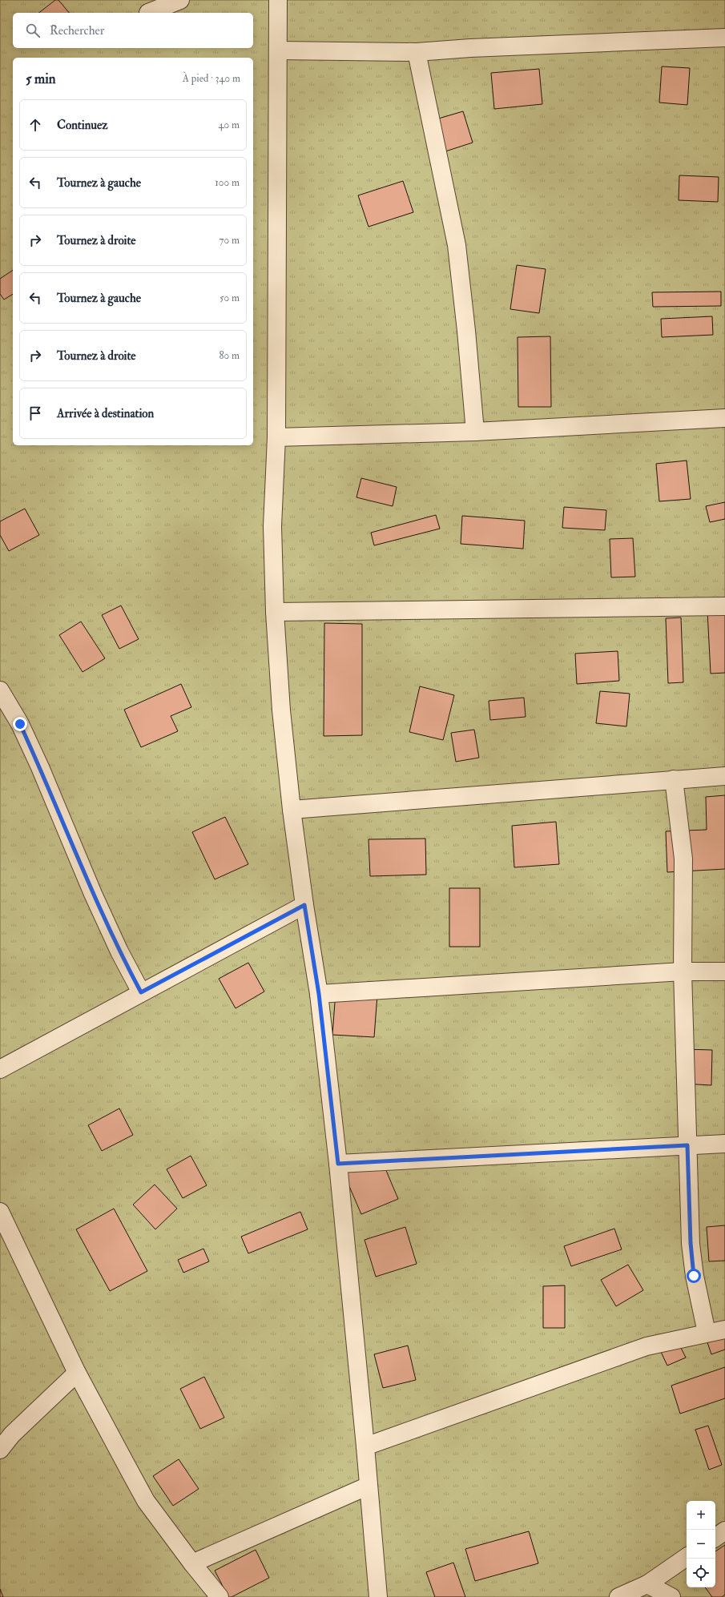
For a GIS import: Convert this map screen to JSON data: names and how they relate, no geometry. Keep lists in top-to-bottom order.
{
  "page": {
    "search": "Rechercher",
    "heading": ["5 min", "À pied · 340 m"],
    "list": [
      ["Continuez", "40 m"],
      ["Tournez à gauche", "100 m"],
      ["Tournez à droite", "70 m"],
      ["Tournez à gauche", "50 m"],
      ["Tournez à droite", "80 m"],
      "Arrivée à destination"
    ],
    "map_buttons": ["+", "−"]
  }
}
